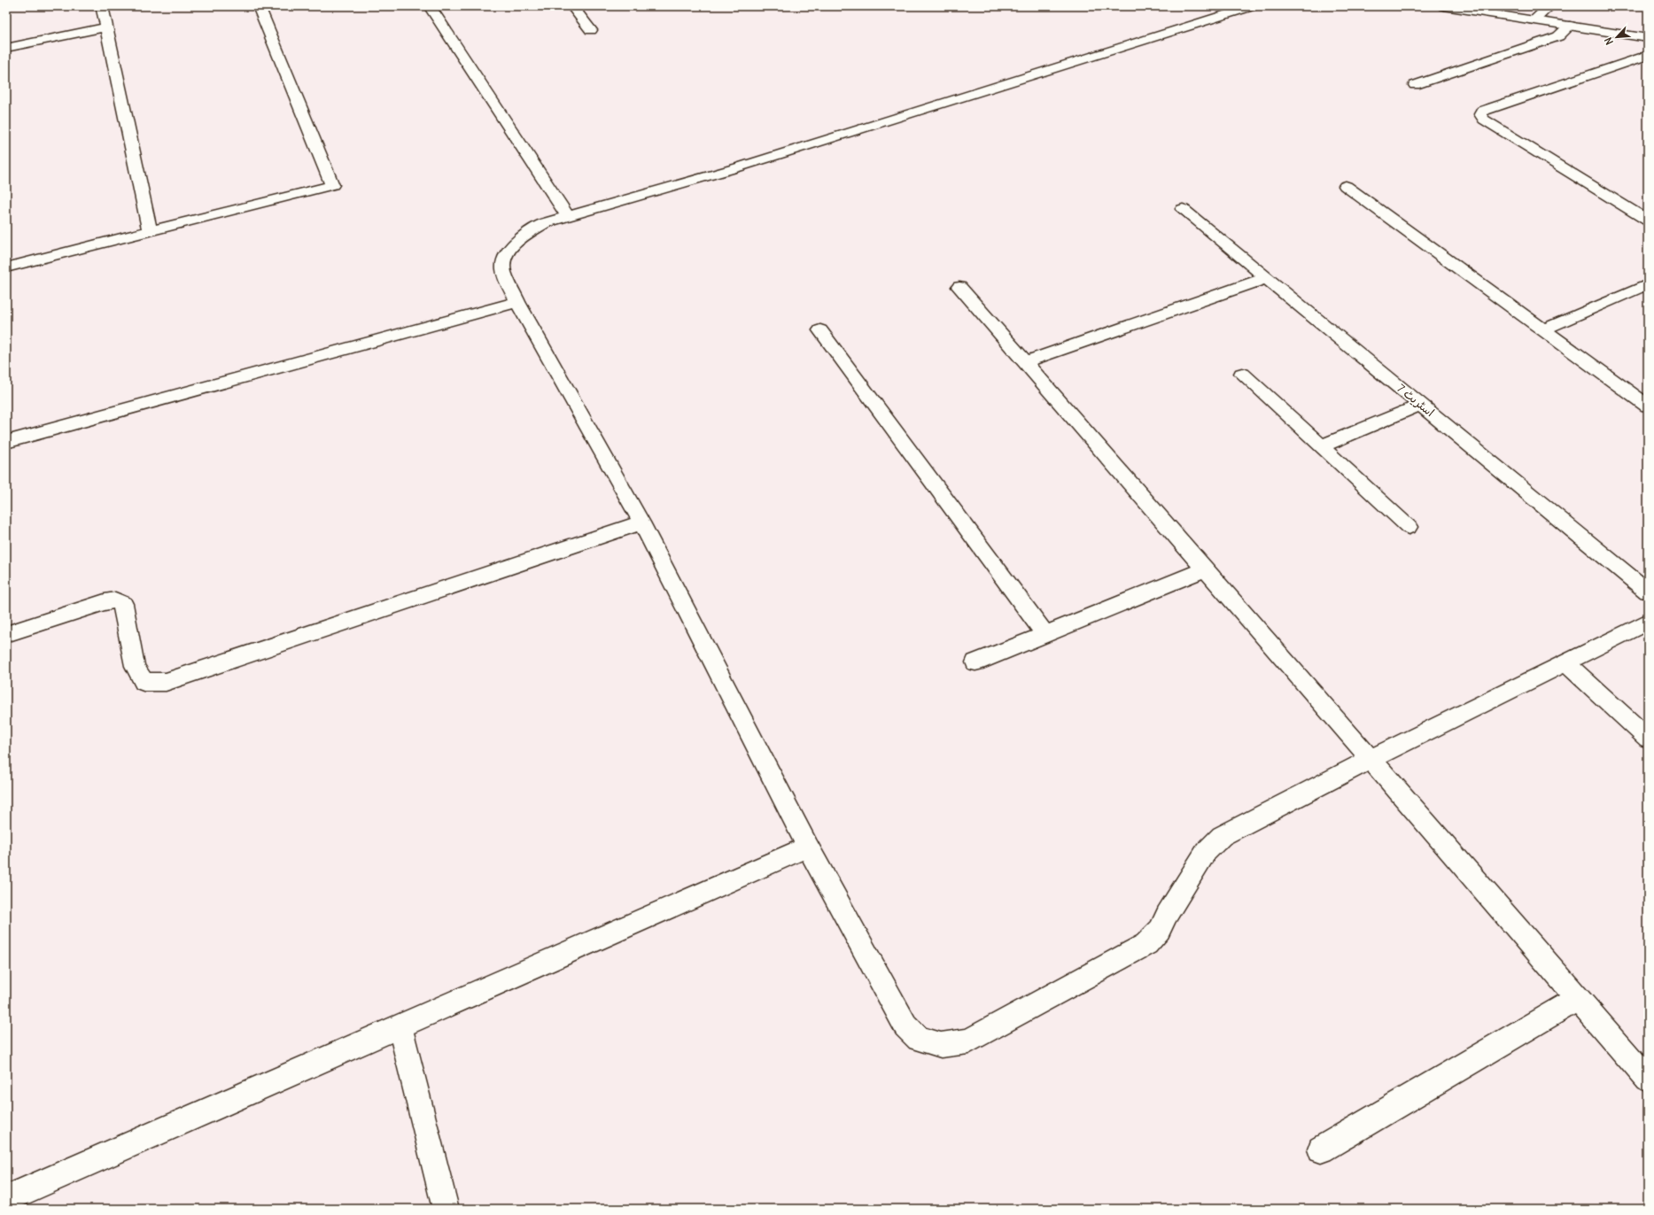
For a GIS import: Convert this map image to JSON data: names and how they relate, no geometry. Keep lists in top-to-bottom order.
{
  "streets": {
    "street": ["اسٹریٹ 7"]
  },
  "north": "bottom left"
}
